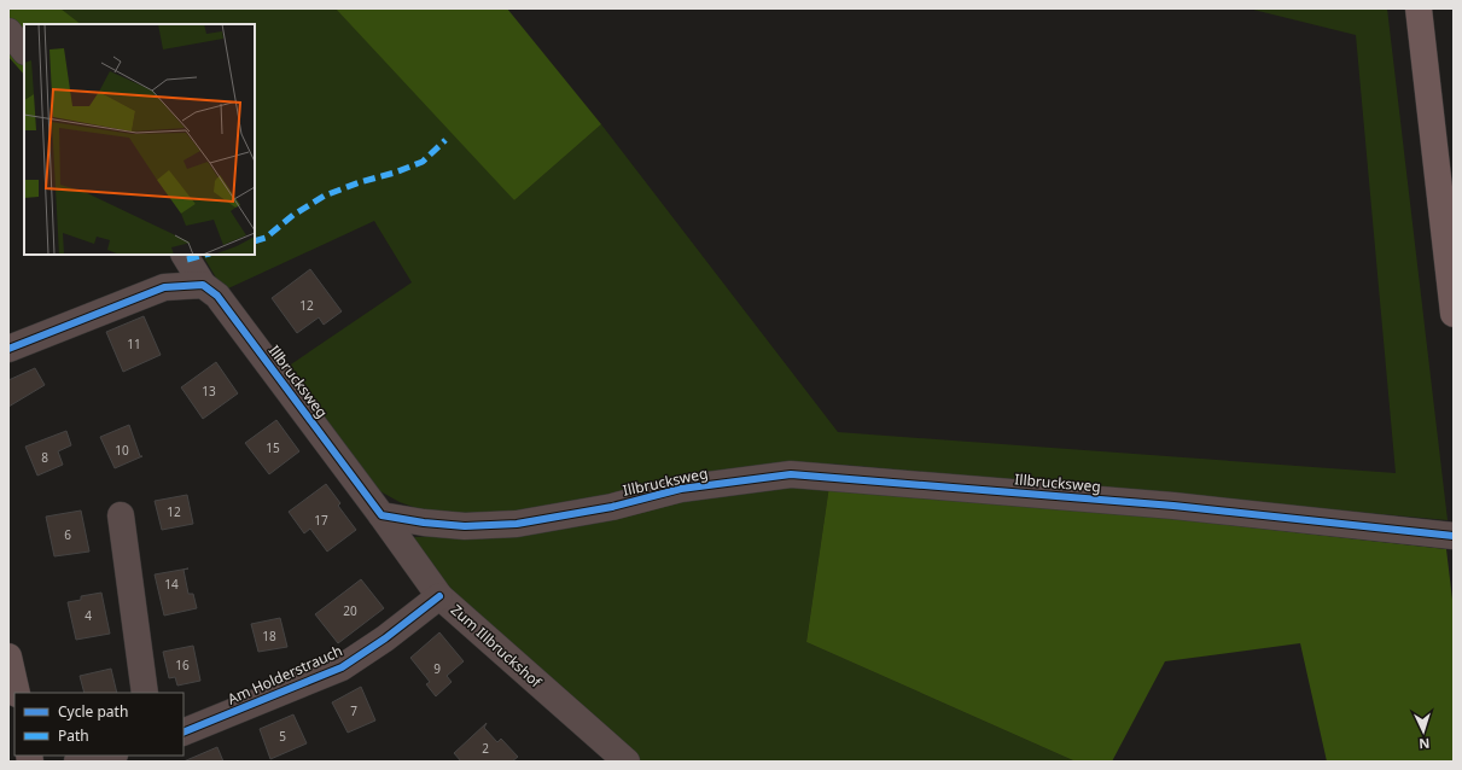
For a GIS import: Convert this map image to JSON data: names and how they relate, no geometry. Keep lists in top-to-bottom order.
{
  "streets": {
    "street": ["Illbrucksweg", "Zum Illbruckshof", "Am Holderstrauch"]
  },
  "crossings": [
    ["Illbrucksweg", "Zum Illbruckshof"],
    ["Zum Illbruckshof", "Am Holderstrauch"]
  ],
  "house_numbers": [
    "12",
    "11",
    "13",
    "15",
    "10",
    "8",
    "12",
    "17",
    "6",
    "14",
    "20",
    "4",
    "18",
    "16",
    "9",
    "7",
    "5",
    "2"
  ],
  "legend": ["Cycle path", "Path"],
  "north": "bottom"
}
